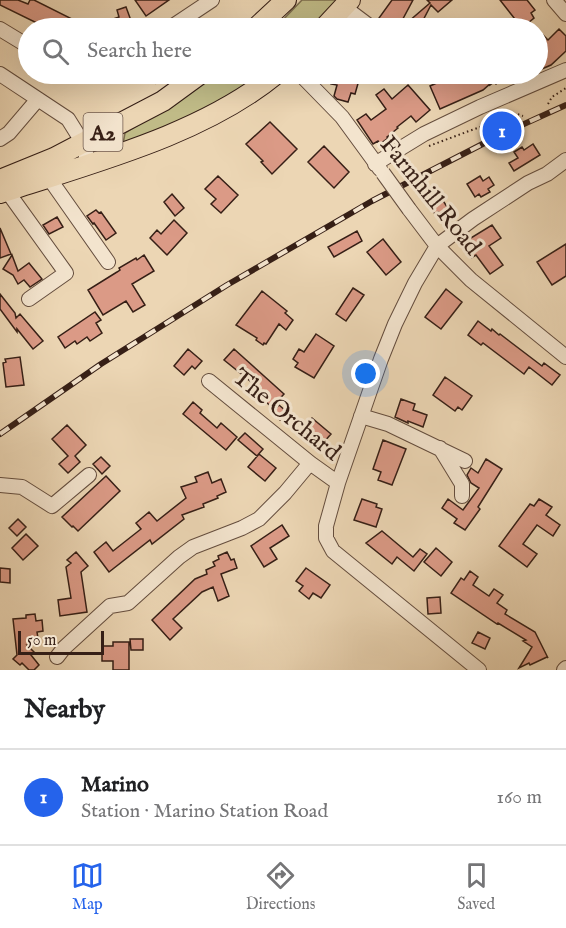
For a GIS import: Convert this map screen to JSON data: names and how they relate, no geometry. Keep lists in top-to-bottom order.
{
  "streets": {
    "highway": ["A2"],
    "street": ["Farmhill Road", "The Orchard"]
  },
  "scale_bar": "50 m",
  "page": {
    "search": "Search here",
    "pins": "1",
    "scale": "50 m",
    "heading": "Nearby",
    "list": [
      {
        "mark": "1",
        "name": "Marino",
        "note": "Station · Marino Station Road",
        "value": "160 m"
      }
    ],
    "nav": ["Map", "Directions", "Saved"]
  }
}
